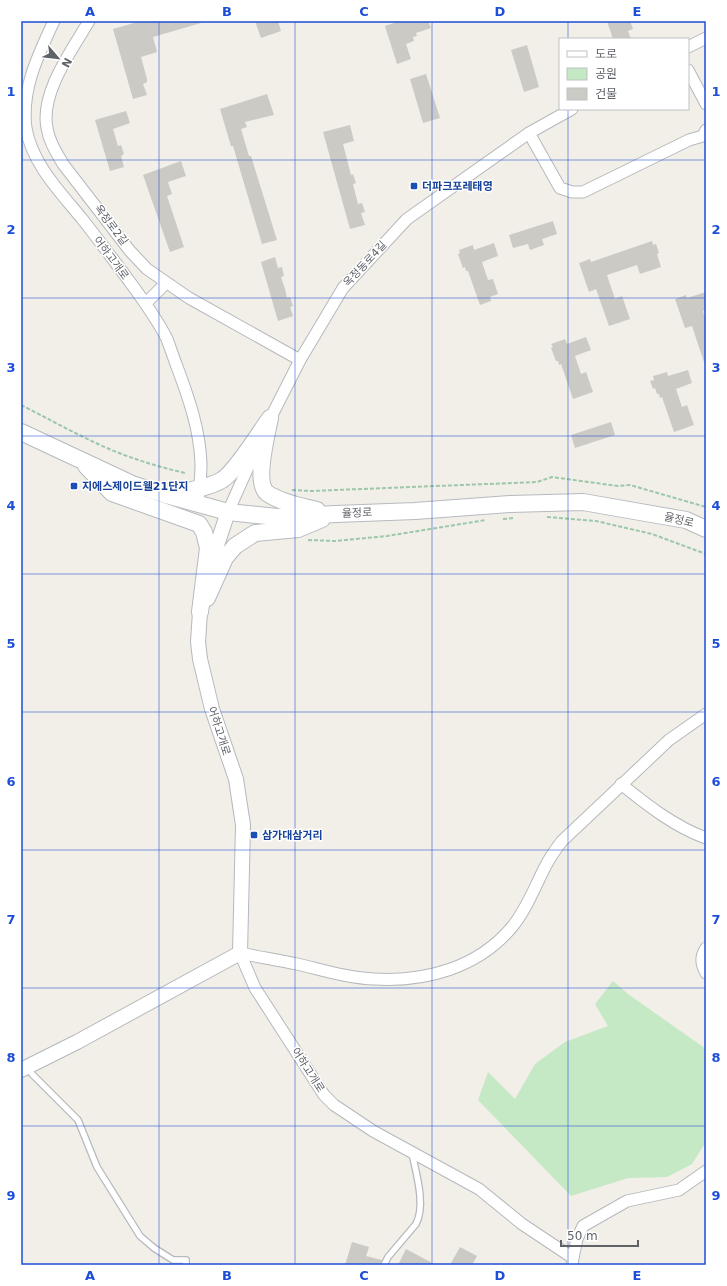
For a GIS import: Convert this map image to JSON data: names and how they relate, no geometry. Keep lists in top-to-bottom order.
{
  "streets": {
    "main road": ["율정로"],
    "street": ["옥정로2길", "어하고개로", "옥정동로4길"]
  },
  "crossings": [
    ["옥정로2길", "옥정동로4길"],
    ["어하고개로", "옥정동로4길"],
    ["어하고개로", "율정로"],
    ["옥정동로4길", "율정로"]
  ],
  "places": {
    "transit": ["더파크포레태영", "지에스제이드웰21단지", "삼가대삼거리"]
  },
  "legend": ["도로", "공원", "건물"],
  "scale_bar": "50 m",
  "north": "bottom right",
  "grid": {
    "columns": [
      "A",
      "B",
      "C",
      "D",
      "E"
    ],
    "rows": [
      "1",
      "2",
      "3",
      "4",
      "5",
      "6",
      "7",
      "8",
      "9"
    ]
  }
}
